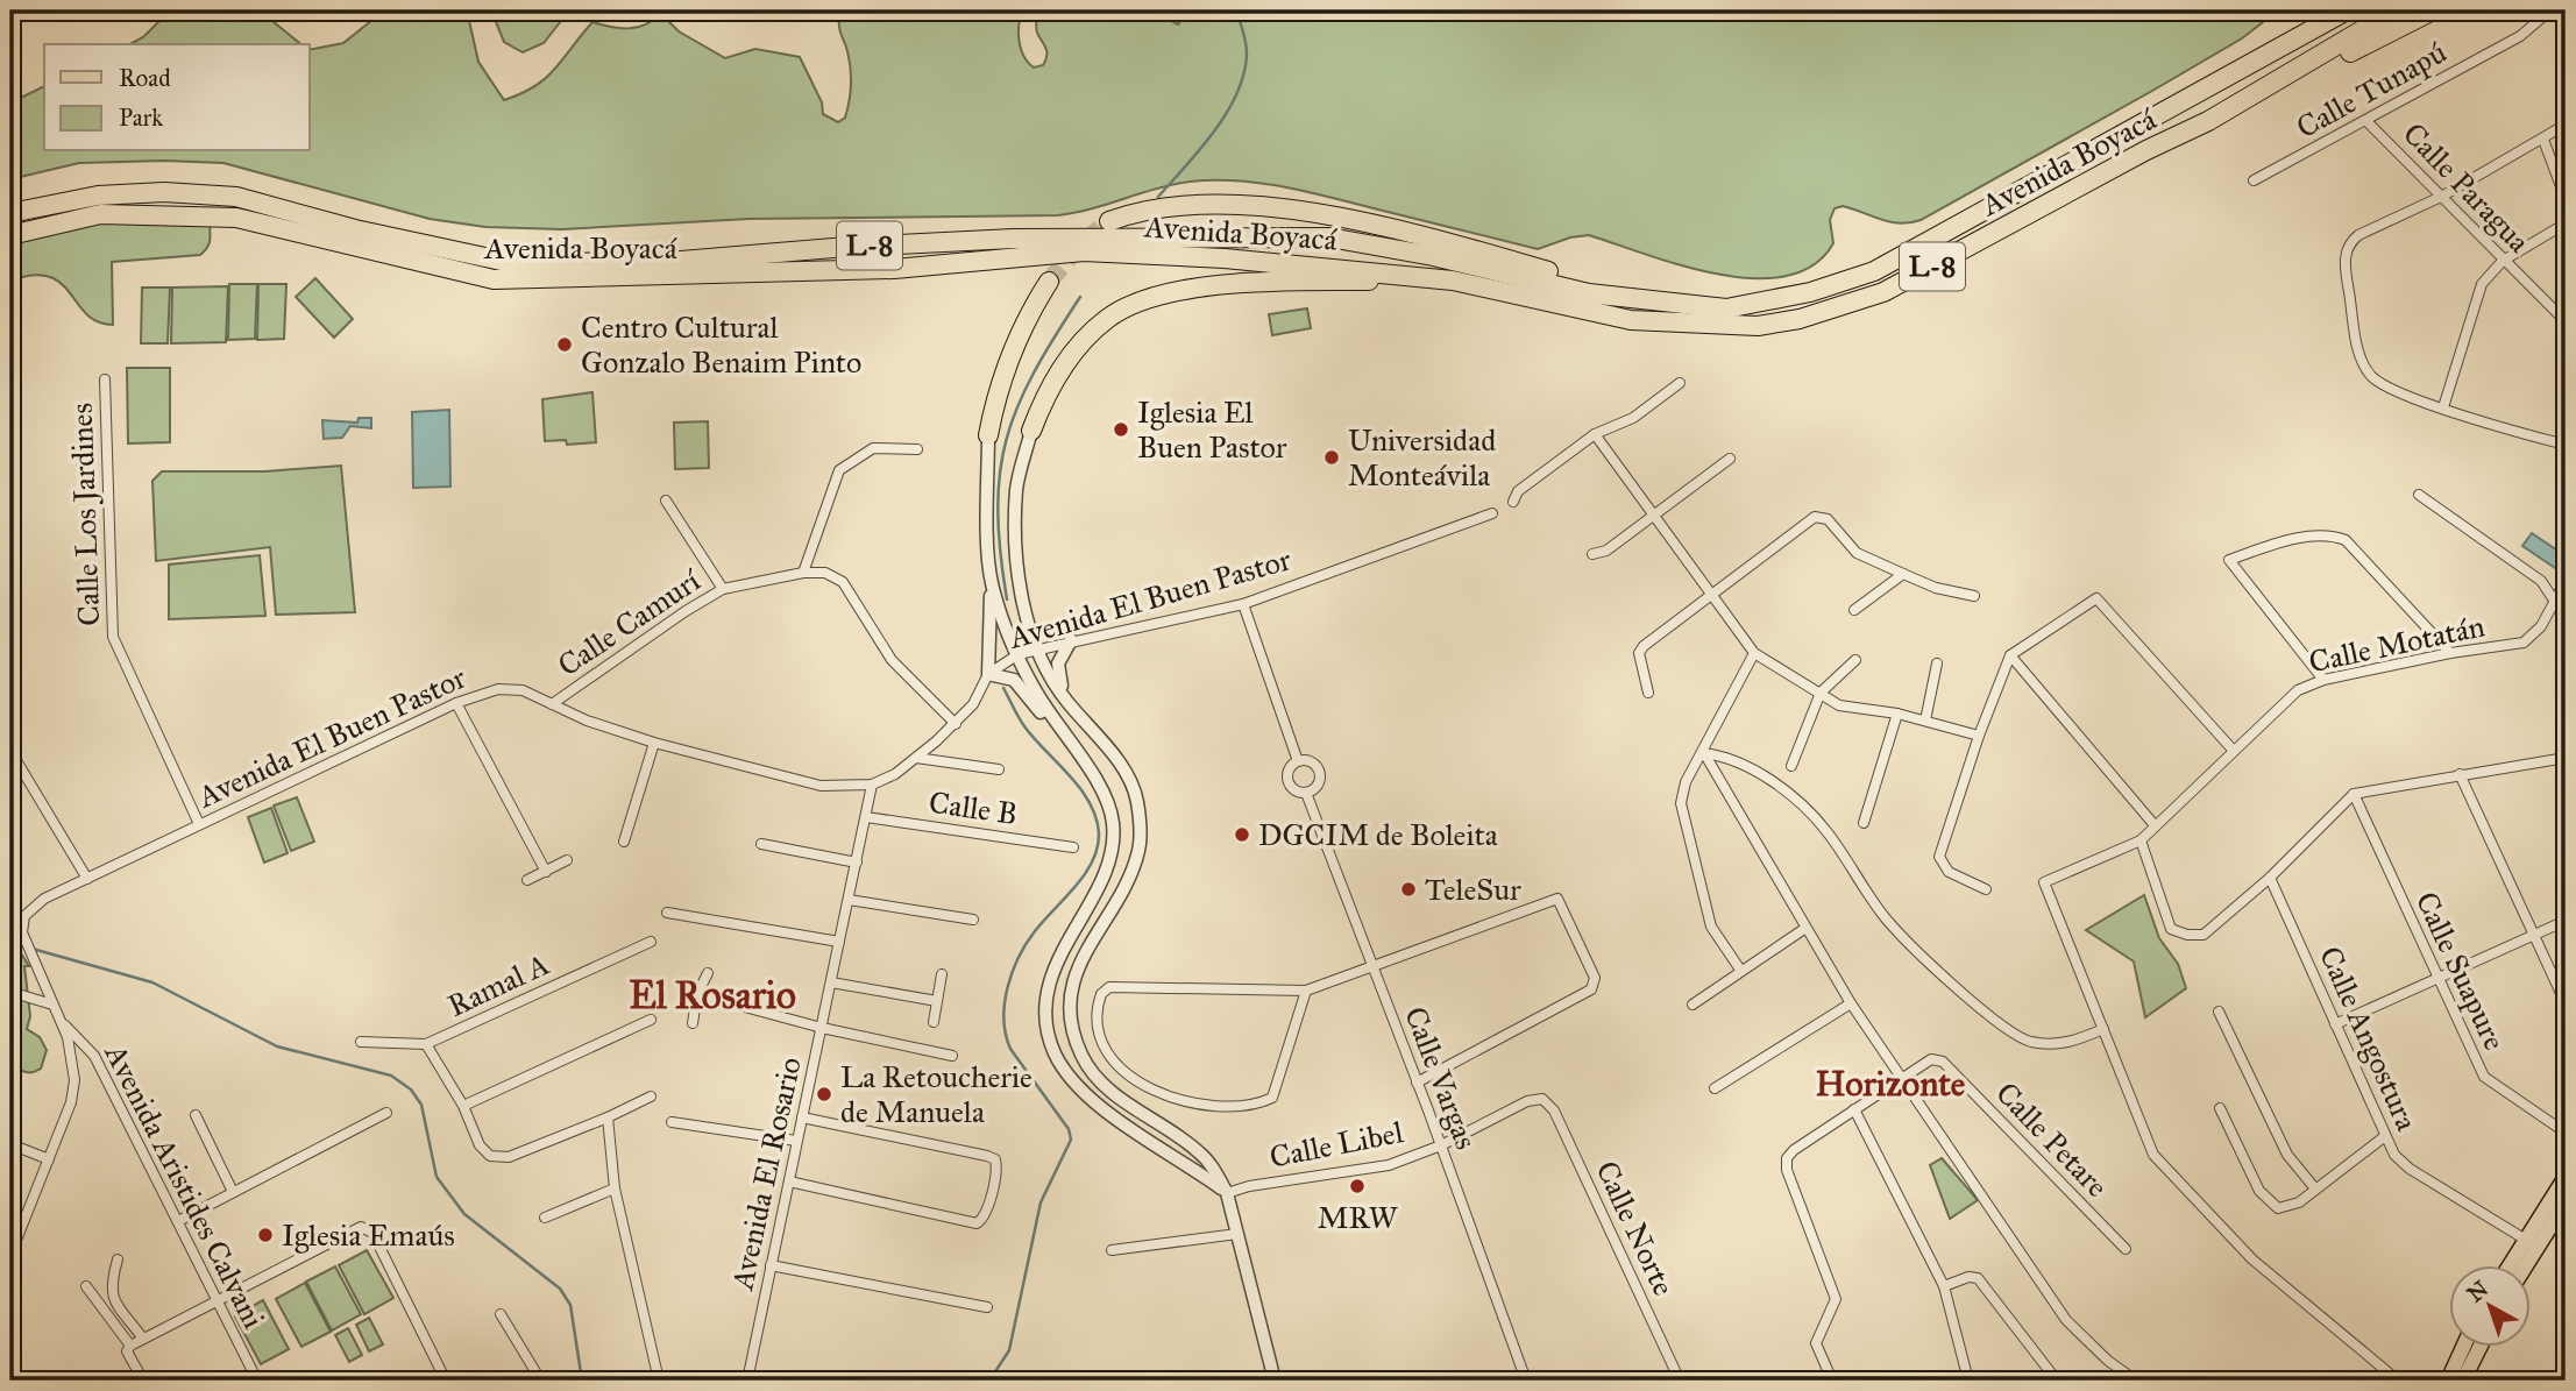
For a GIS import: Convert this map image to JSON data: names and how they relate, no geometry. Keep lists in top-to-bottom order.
{
  "streets": {
    "highway": ["Avenida Boyacá", "L-8"],
    "street": [
      "Calle Tunapú",
      "Calle Paragua",
      "Calle Los Jardines",
      "Avenida El Buen Pastor",
      "Calle Camurí",
      "Calle Motatán",
      "Calle B",
      "Calle Suapure",
      "Ramal A",
      "Calle Angostura",
      "Calle Vargas",
      "Calle Petare",
      "Calle Libel",
      "Avenida El Rosario",
      "Avenida Aristides Calvani",
      "Calle Norte"
    ]
  },
  "crossings": [
    ["Calle Tunapú", "Calle Paragua"],
    ["Calle Los Jardines", "Avenida El Buen Pastor"],
    ["Avenida El Buen Pastor", "Calle Camurí"],
    ["Avenida El Buen Pastor", "Calle Vargas"],
    ["Avenida El Buen Pastor", "Avenida El Rosario"],
    ["Calle B", "Avenida El Rosario"],
    ["Calle Vargas", "Calle Libel"],
    ["Calle Libel", "Calle Norte"]
  ],
  "districts": ["El Rosario", "Horizonte"],
  "places": [
    "Centro Cultural Gonzalo Benaim Pinto",
    "Iglesia El Buen Pastor",
    "Universidad Monteávila",
    "DGCIM de Boleita",
    "TeleSur",
    "La Retoucherie de Manuela",
    "MRW",
    "Iglesia Emaús"
  ],
  "legend": ["Road", "Park"],
  "north": "top left"
}
